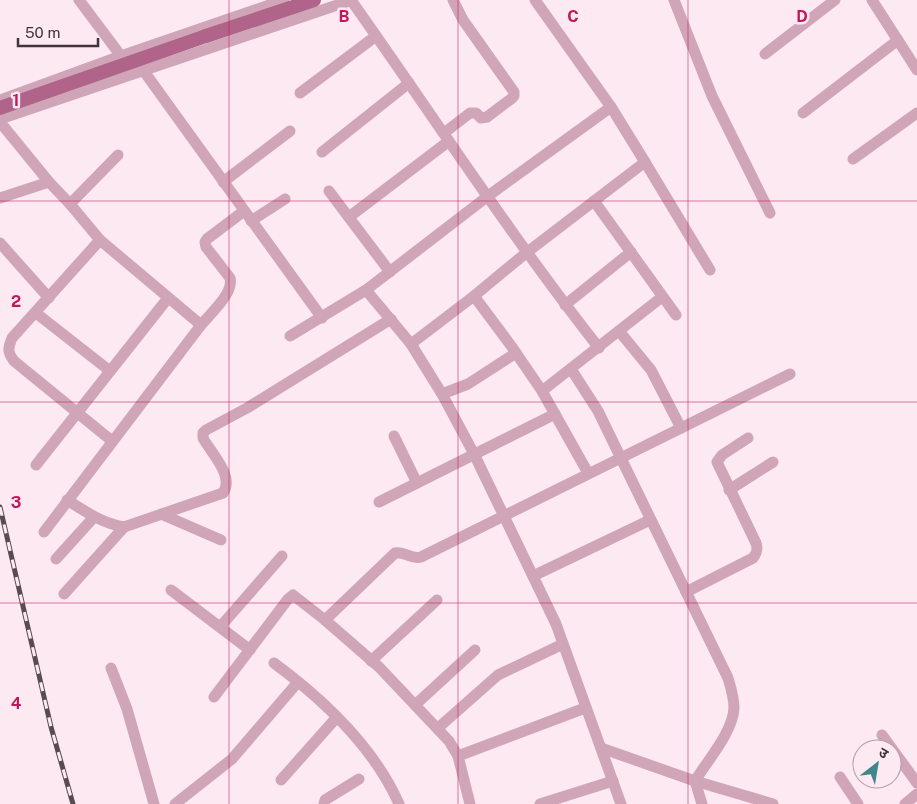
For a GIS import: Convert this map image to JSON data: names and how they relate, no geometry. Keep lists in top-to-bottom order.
{
  "scale_bar": "50 m",
  "north": "top right",
  "grid": {
    "columns": ["B", "C", "D"],
    "rows": [
      "1",
      "2",
      "3",
      "4"
    ]
  }
}
